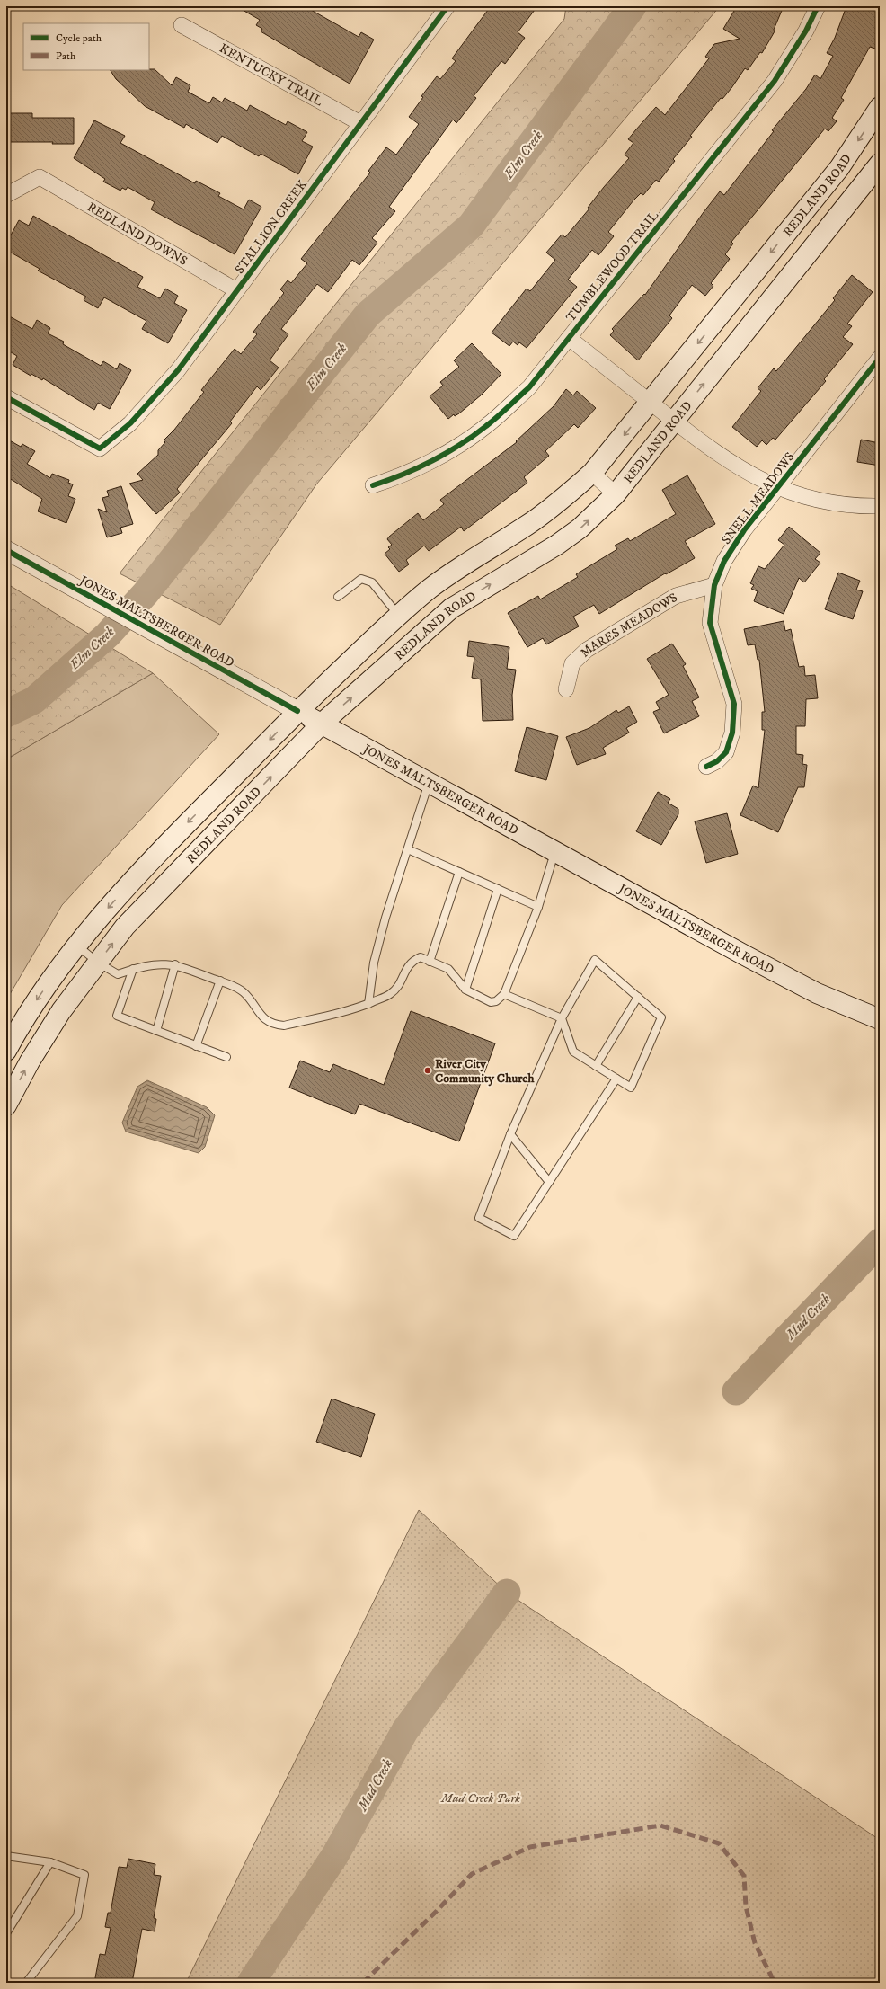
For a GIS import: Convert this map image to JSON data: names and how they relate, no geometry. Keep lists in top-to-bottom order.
{
  "streets": {
    "main road": ["REDLAND ROAD", "JONES MALTSBERGER ROAD"],
    "street": [
      "KENTUCKY TRAIL",
      "STALLION CREEK",
      "REDLAND DOWNS",
      "TUMBLEWOOD TRAIL",
      "SNELL MEADOWS",
      "MARES MEADOWS"
    ]
  },
  "crossings": [
    ["KENTUCKY TRAIL", "STALLION CREEK"],
    ["REDLAND ROAD", "JONES MALTSBERGER ROAD"],
    ["STALLION CREEK", "REDLAND DOWNS"],
    ["SNELL MEADOWS", "MARES MEADOWS"]
  ],
  "water": ["Elm Creek", "Mud Creek"],
  "parks": ["Mud Creek Park"],
  "places": ["River City Community Church"],
  "legend": ["Cycle path", "Path"]
}
